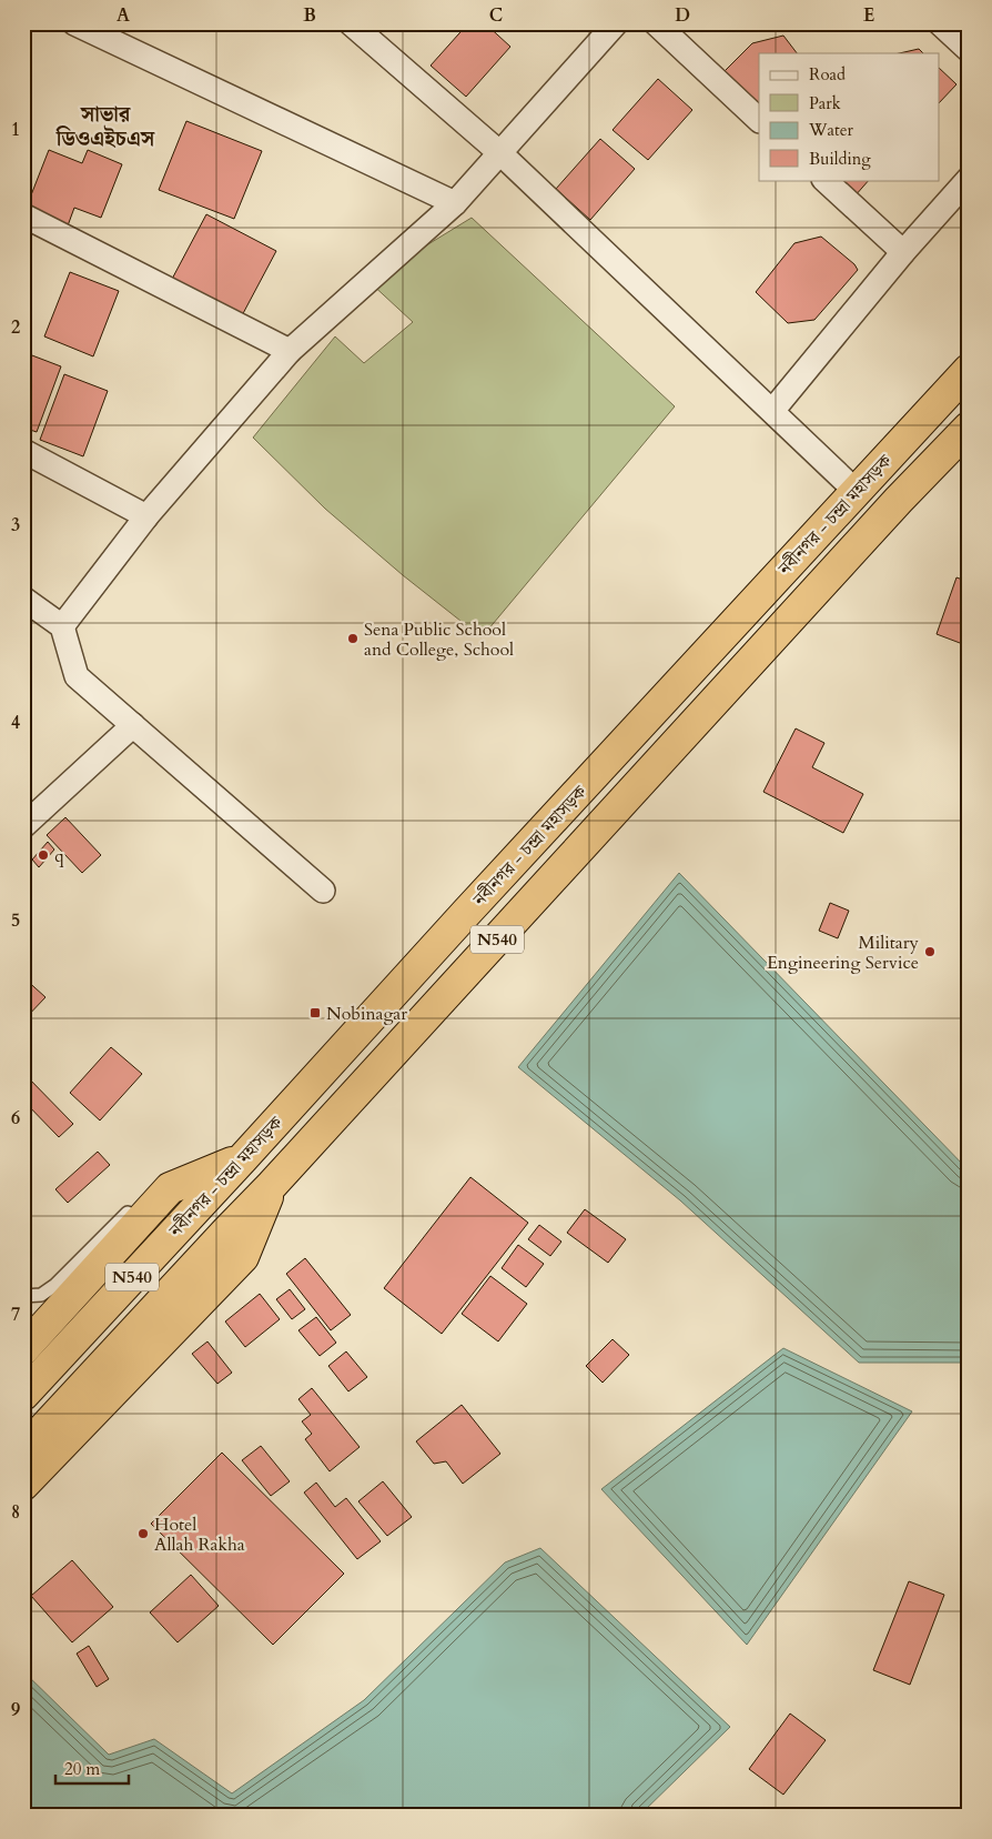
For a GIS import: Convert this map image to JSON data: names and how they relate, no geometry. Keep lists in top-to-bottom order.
{
  "streets": {
    "highway": ["নবীনগর - চন্দ্রা মহাসড়ক", "N540"]
  },
  "districts": ["সাভার ডিওএইচএস"],
  "places": {
    "other": [
      "Sena Public School and College, School",
      "q",
      "Military Engineering Service",
      "Hotel Allah Rakha"
    ],
    "transit": ["Nobinagar"]
  },
  "legend": [
    "Road",
    "Park",
    "Water",
    "Building"
  ],
  "scale_bar": "20 m",
  "grid": {
    "columns": [
      "A",
      "B",
      "C",
      "D",
      "E"
    ],
    "rows": [
      "1",
      "2",
      "3",
      "4",
      "5",
      "6",
      "7",
      "8",
      "9"
    ]
  }
}
